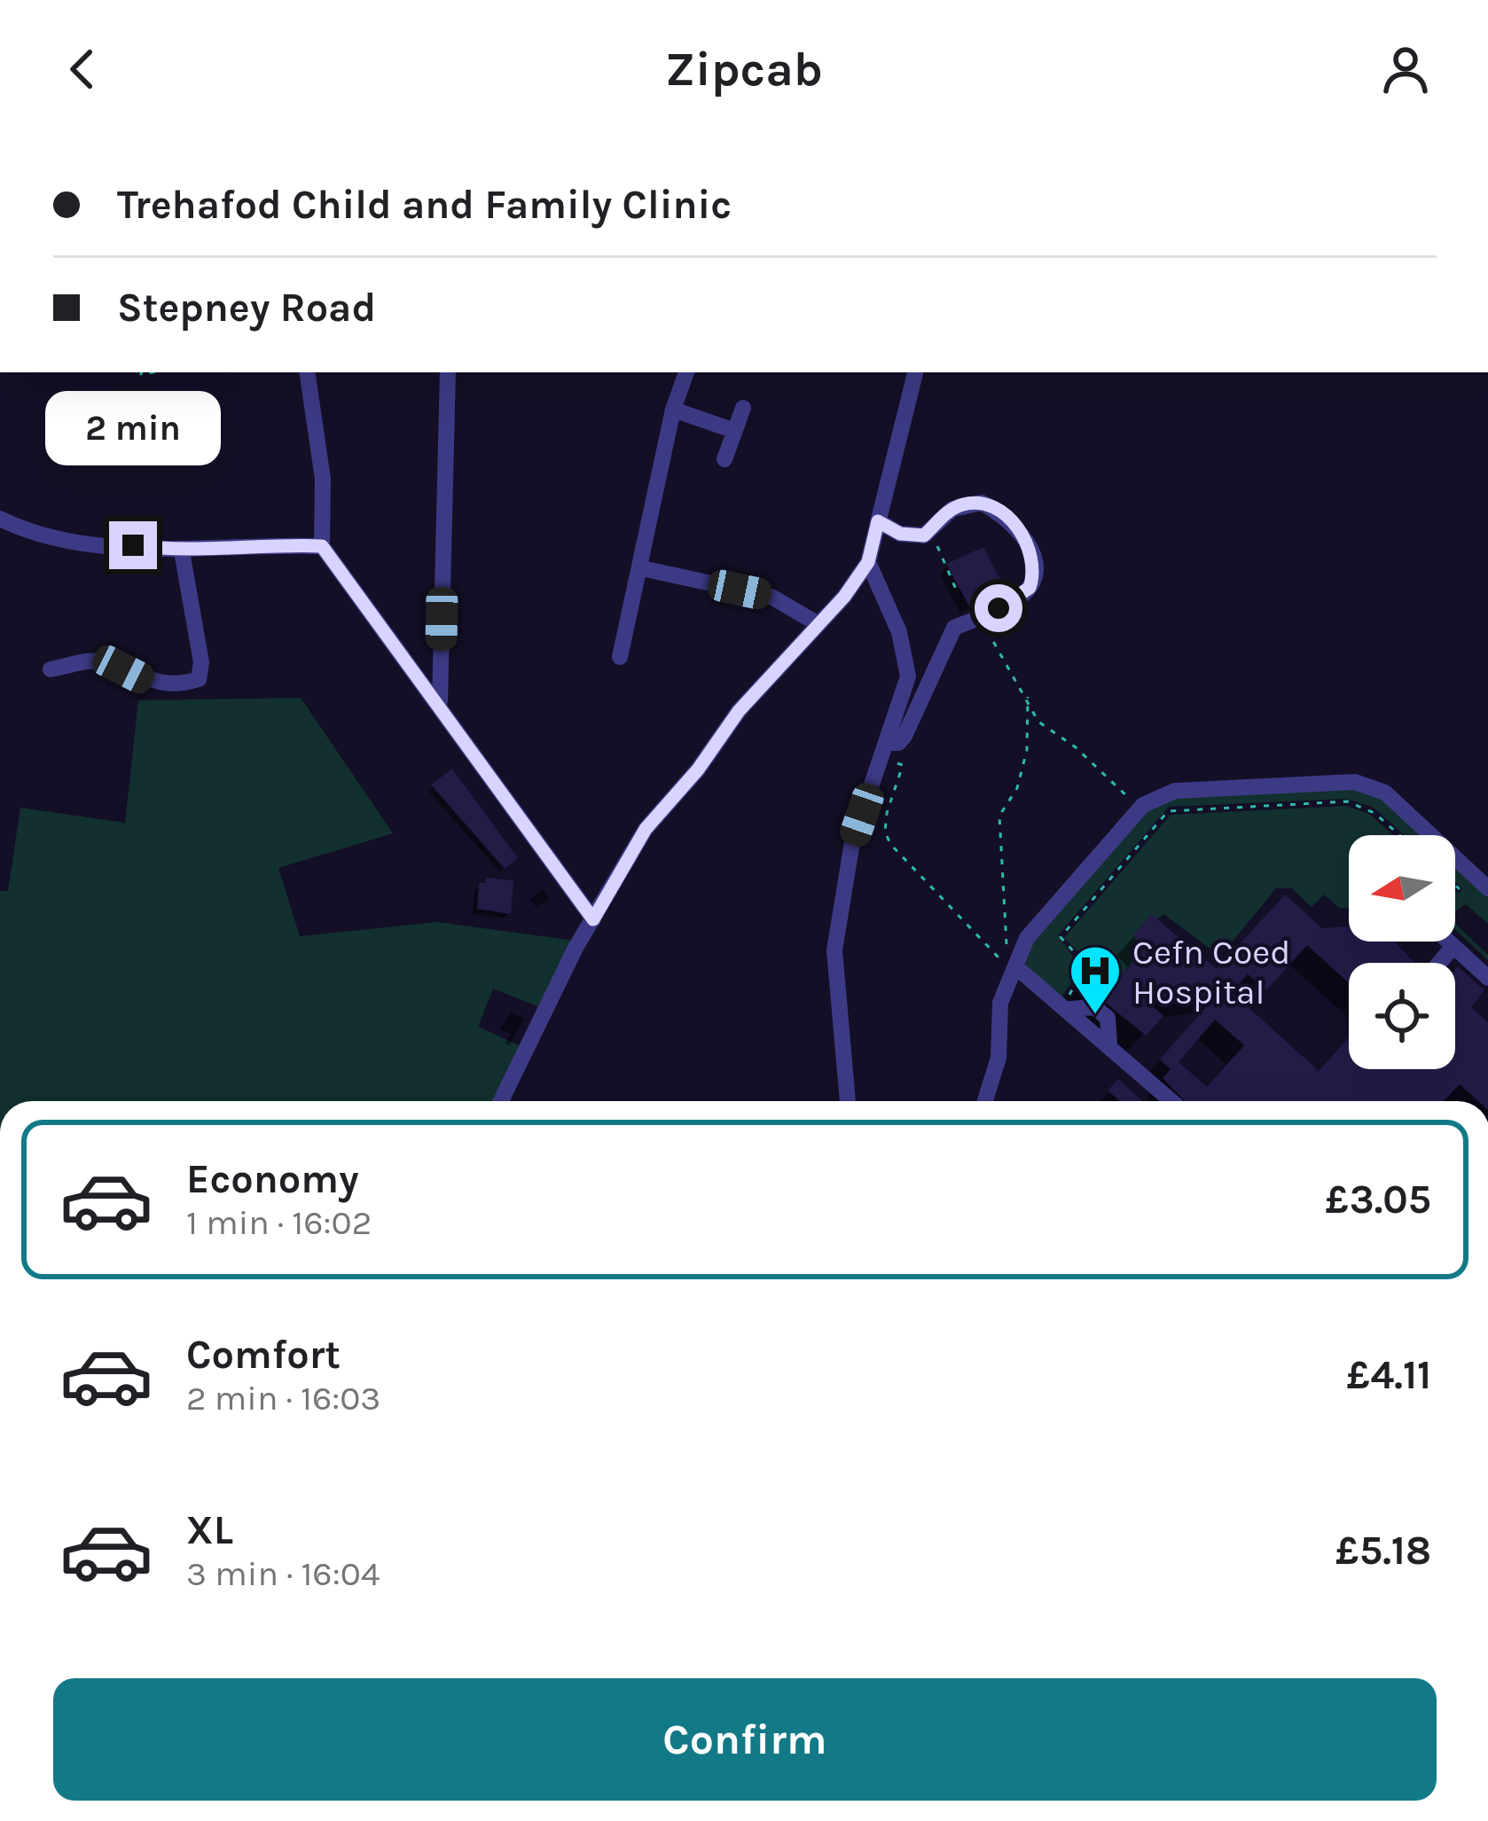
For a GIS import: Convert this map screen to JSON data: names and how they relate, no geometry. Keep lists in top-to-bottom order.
{
  "places": {
    "hospital": ["Cefn Coed Hospital"]
  },
  "north": "left",
  "page": {
    "header": "Zipcab",
    "banner": ["Trehafod Child and Family Clinic", "Stepney Road"],
    "bubble": "2 min",
    "list": [
      {
        "name": "Economy",
        "note": "1 min · 16:02",
        "value": "£3.05"
      },
      {
        "name": "Comfort",
        "note": "2 min · 16:03",
        "value": "£4.11"
      },
      {
        "name": "XL",
        "note": "3 min · 16:04",
        "value": "£5.18"
      }
    ],
    "buttons": "Confirm"
  }
}
